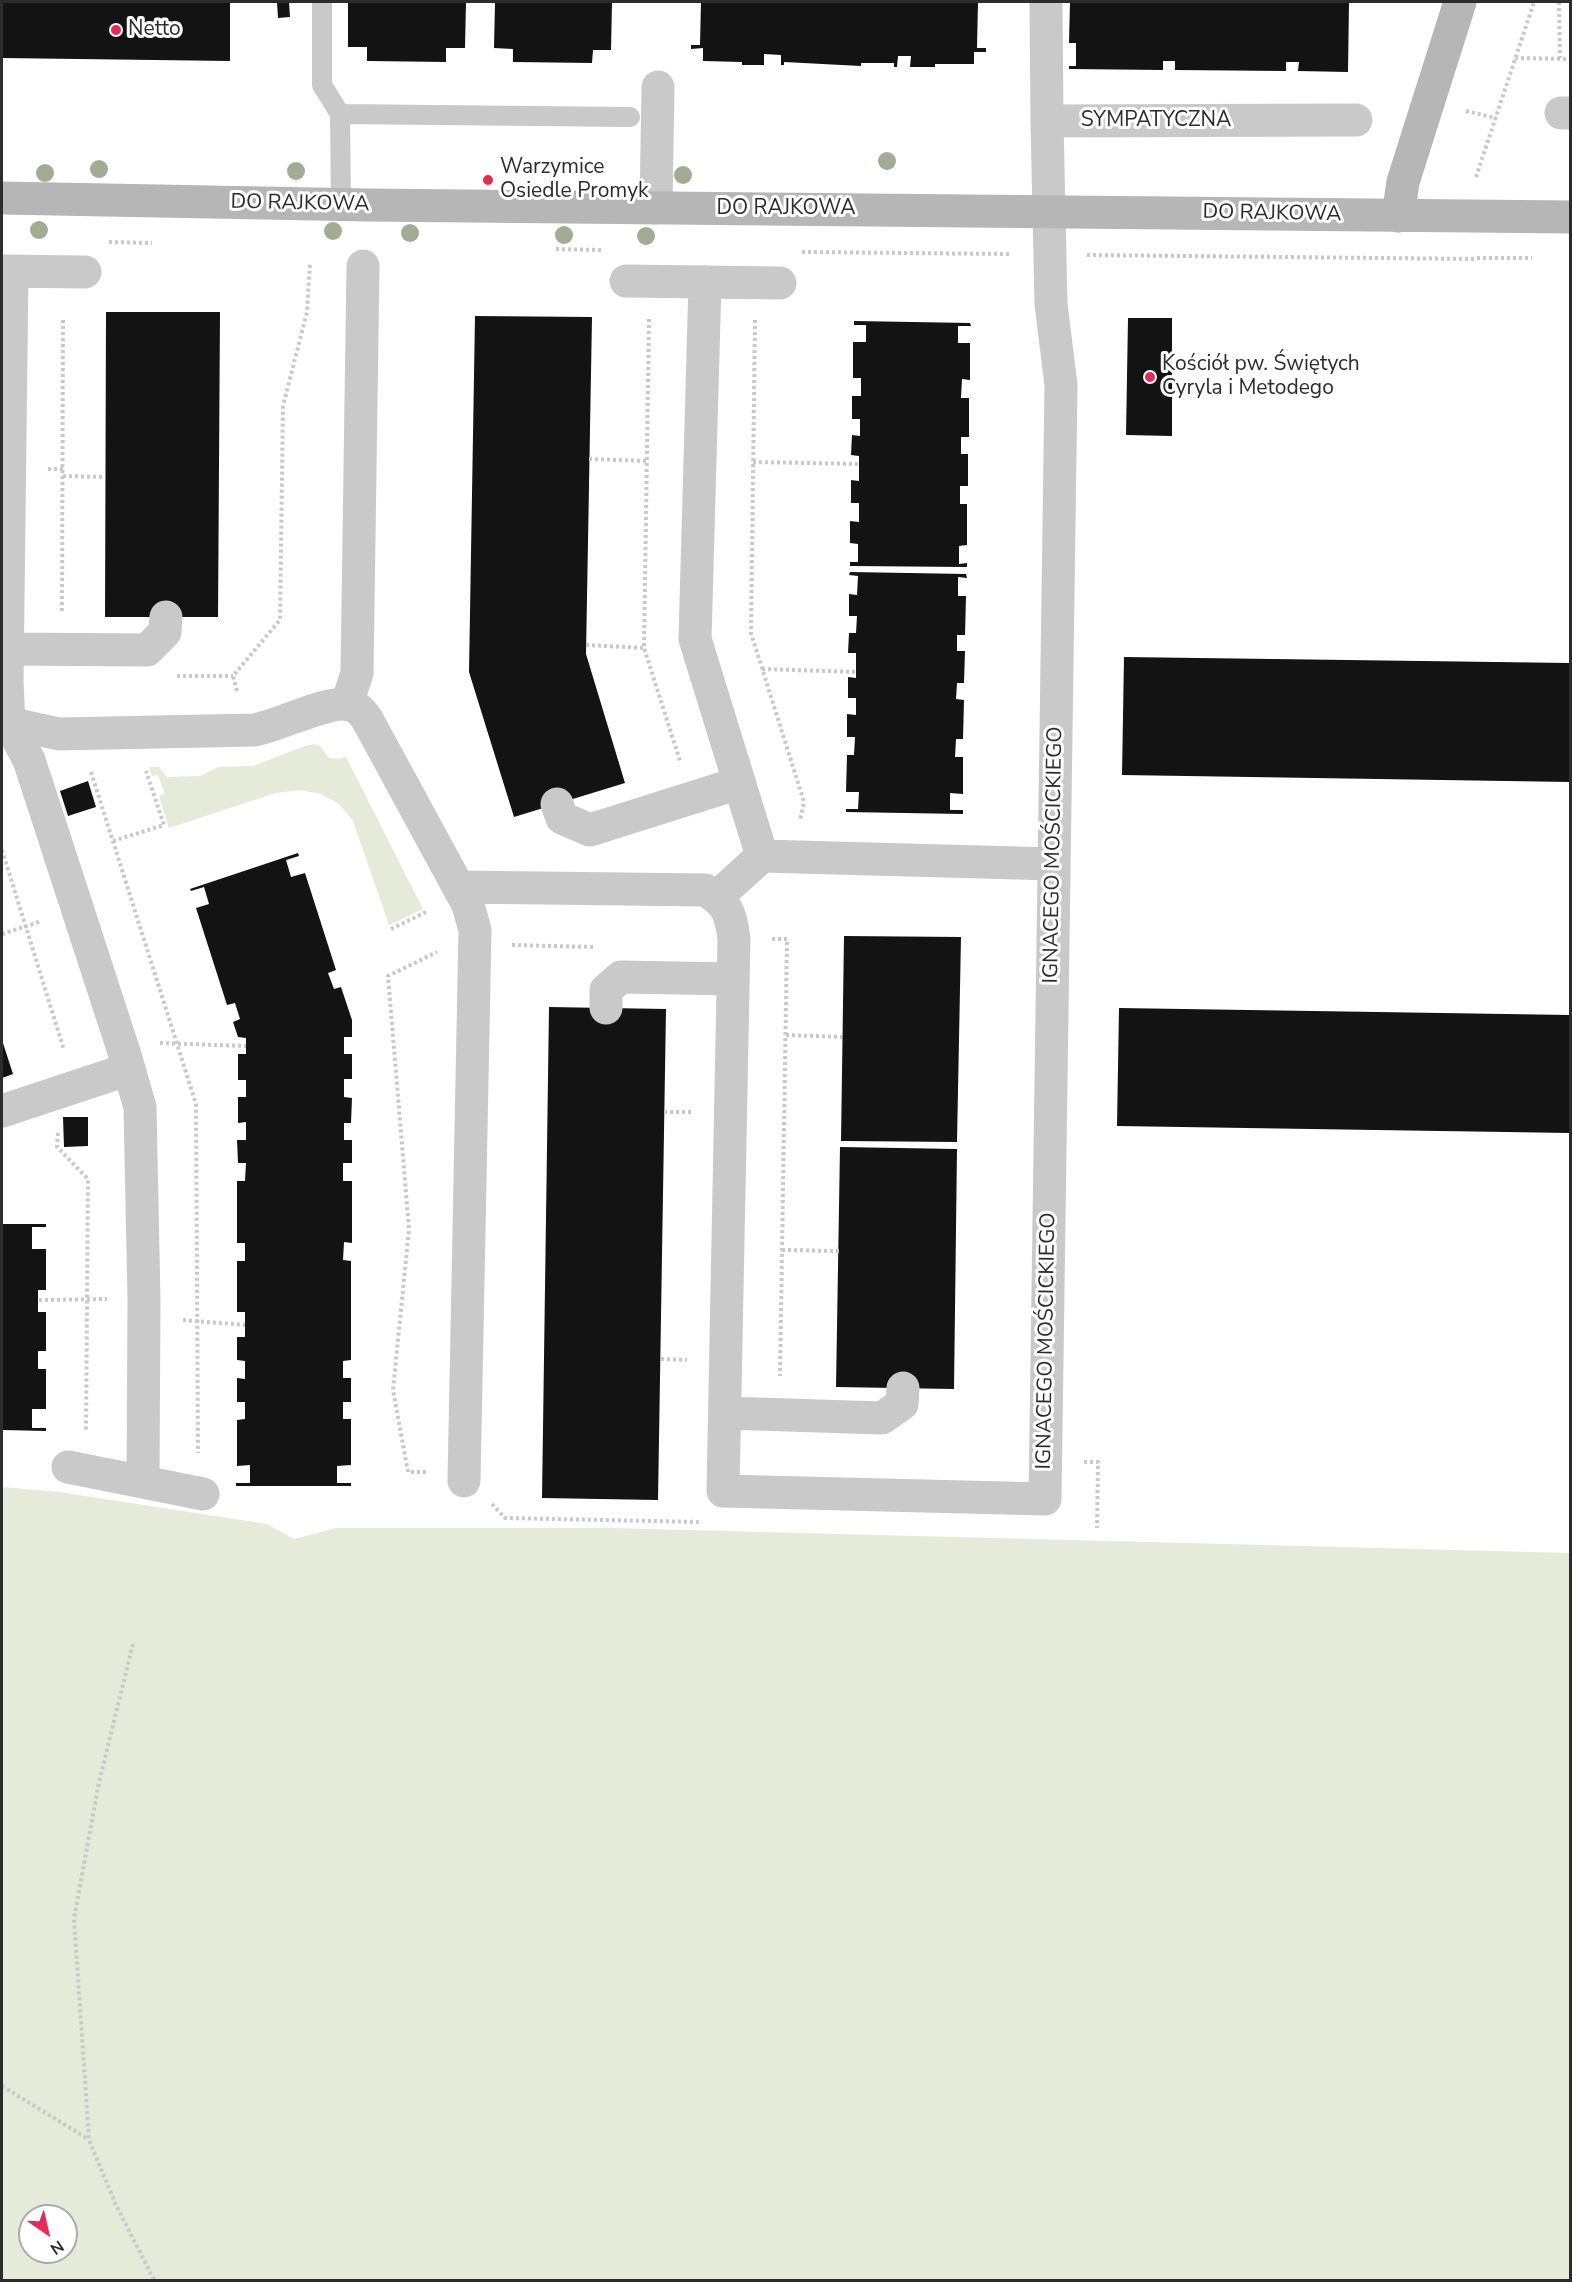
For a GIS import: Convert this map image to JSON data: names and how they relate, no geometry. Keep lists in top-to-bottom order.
{
  "streets": {
    "street": ["SYMPATYCZNA", "DO RAJKOWA", "IGNACEGO MOŚCICKIEGO"]
  },
  "crossings": [
    ["DO RAJKOWA", "IGNACEGO MOŚCICKIEGO"]
  ],
  "places": ["Netto", "Warzymice Osiedle Promyk", "Kościół pw. Świętych Cyryla i Metodego"],
  "north": "bottom right"
}
